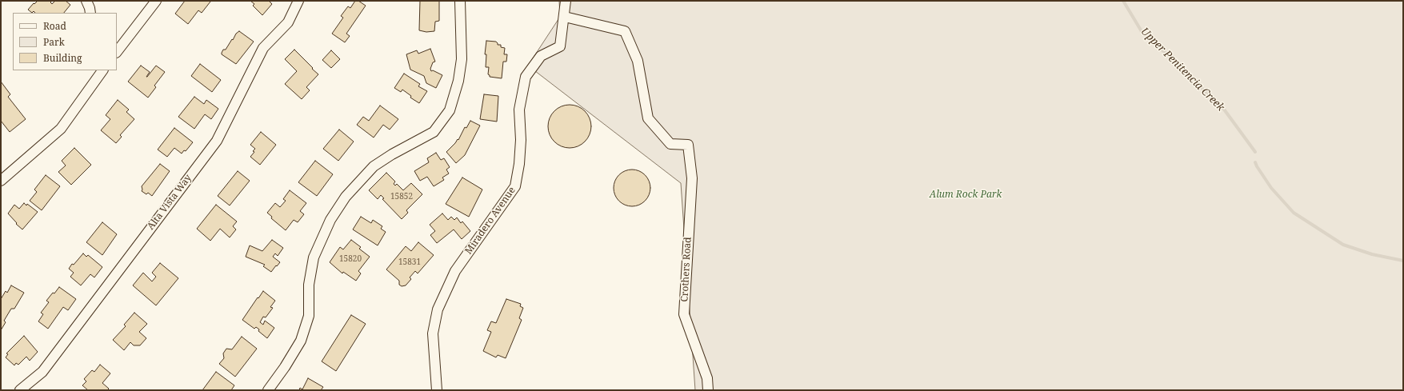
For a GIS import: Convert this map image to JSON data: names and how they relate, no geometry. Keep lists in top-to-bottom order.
{
  "streets": {
    "street": ["Alta Vista Way", "Miradero Avenue", "Crothers Road"]
  },
  "crossings": [
    ["Miradero Avenue", "Crothers Road"]
  ],
  "water": ["Upper Penitencia Creek"],
  "parks": ["Alum Rock Park"],
  "house_numbers": ["15852", "15820", "15831"],
  "legend": ["Road", "Park", "Building"]
}
